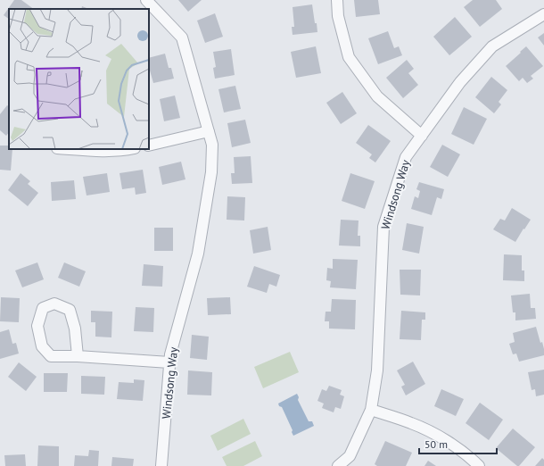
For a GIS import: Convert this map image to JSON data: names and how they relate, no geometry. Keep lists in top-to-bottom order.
{
  "streets": {
    "street": ["Windsong Way"]
  },
  "scale_bar": "50 m"
}
